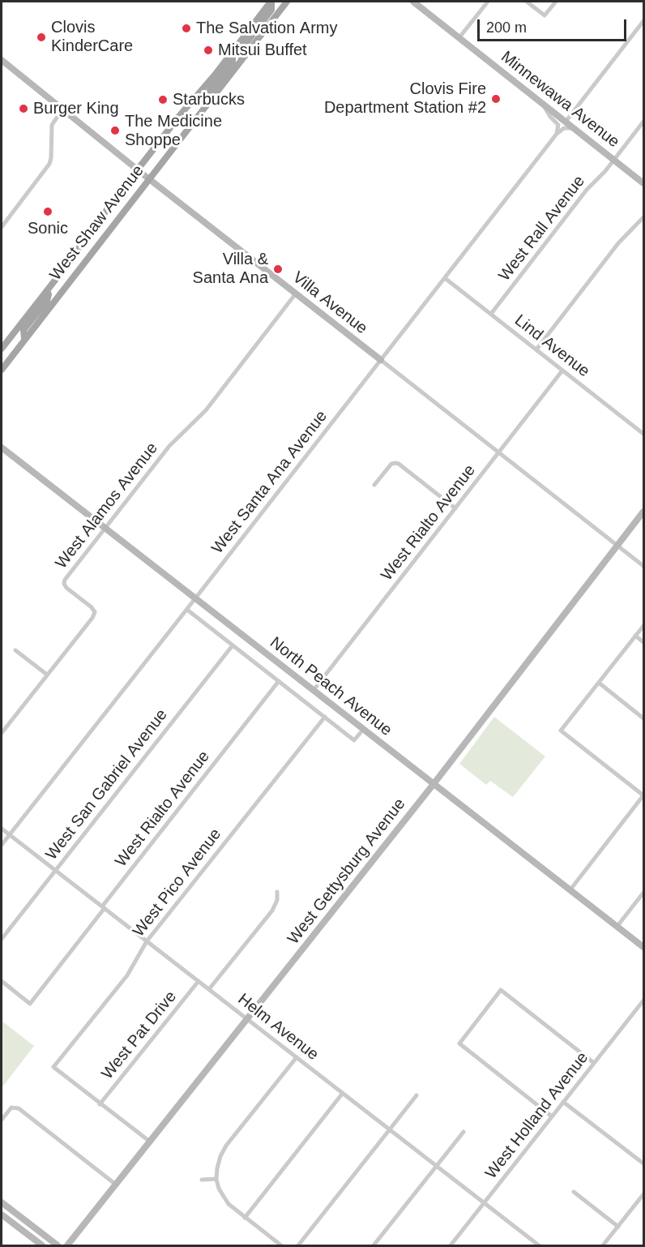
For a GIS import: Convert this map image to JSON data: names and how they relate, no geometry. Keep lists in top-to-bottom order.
{
  "streets": {
    "main road": ["West Shaw Avenue"],
    "street": [
      "Minnewawa Avenue",
      "West Rall Avenue",
      "Villa Avenue",
      "Lind Avenue",
      "West Santa Ana Avenue",
      "West Alamos Avenue",
      "West Rialto Avenue",
      "North Peach Avenue",
      "West San Gabriel Avenue",
      "West Gettysburg Avenue",
      "West Pico Avenue",
      "Helm Avenue",
      "West Pat Drive",
      "West Holland Avenue"
    ]
  },
  "crossings": [
    ["Minnewawa Avenue", "West Rall Avenue"],
    ["West Shaw Avenue", "Villa Avenue"],
    ["West Rall Avenue", "Lind Avenue"],
    ["Villa Avenue", "West Santa Ana Avenue"],
    ["Villa Avenue", "West Alamos Avenue"],
    ["Villa Avenue", "West Rialto Avenue"],
    ["Villa Avenue", "West Gettysburg Avenue"],
    ["Lind Avenue", "West Santa Ana Avenue"],
    ["Lind Avenue", "West Rialto Avenue"],
    ["West Santa Ana Avenue", "North Peach Avenue"],
    ["West Santa Ana Avenue", "Helm Avenue"],
    ["West Alamos Avenue", "North Peach Avenue"],
    ["West Rialto Avenue", "North Peach Avenue"],
    ["West Rialto Avenue", "Helm Avenue"],
    ["North Peach Avenue", "West Gettysburg Avenue"],
    ["West San Gabriel Avenue", "Helm Avenue"],
    ["West Gettysburg Avenue", "Helm Avenue"],
    ["West Pico Avenue", "Helm Avenue"],
    ["West Pico Avenue", "West Pat Drive"],
    ["Helm Avenue", "West Pat Drive"],
    ["Helm Avenue", "West Holland Avenue"]
  ],
  "places": [
    "The Salvation Army",
    "Clovis KinderCare",
    "Mitsui Buffet",
    "Clovis Fire Department Station #2",
    "Starbucks",
    "Burger King",
    "The Medicine Shoppe",
    "Sonic",
    "Villa & Santa Ana"
  ],
  "scale_bar": "200 m"
}
